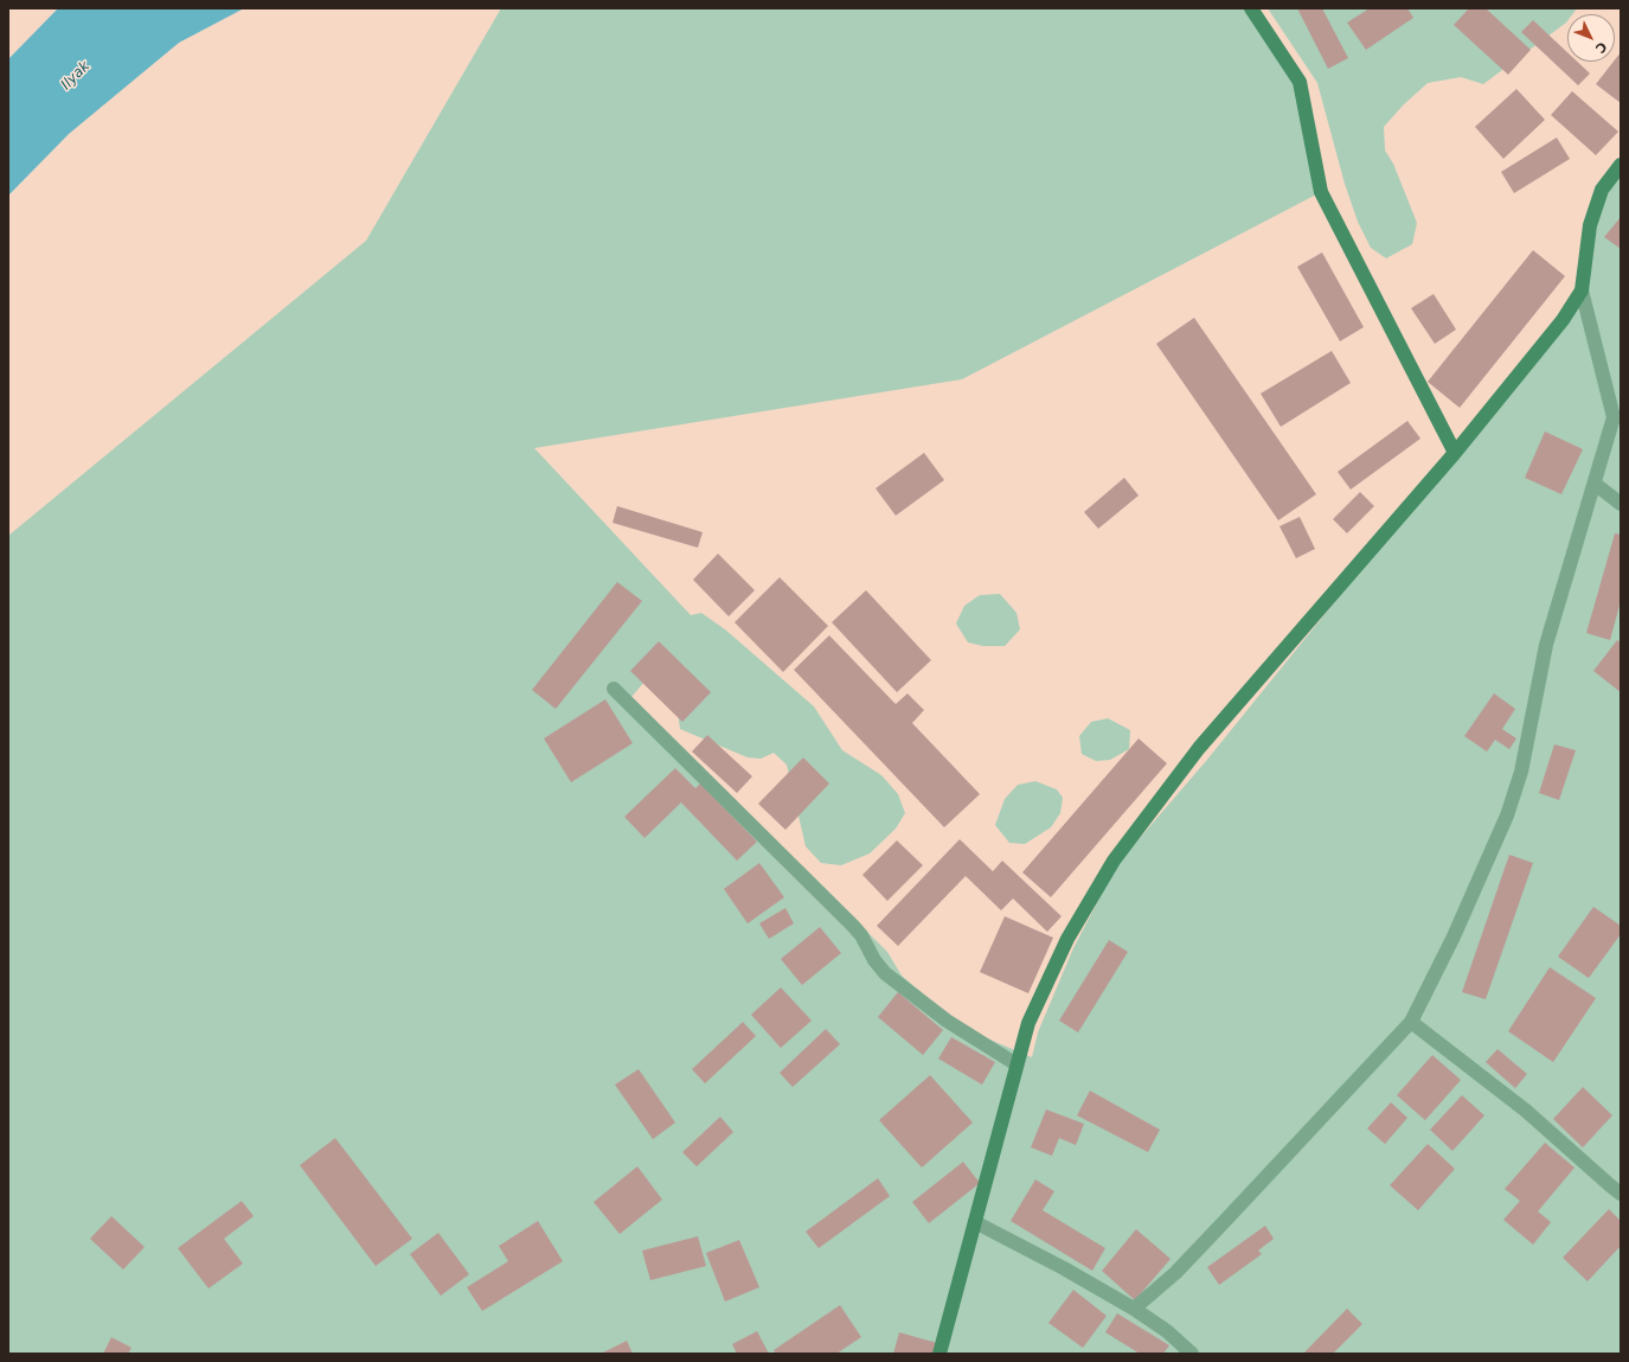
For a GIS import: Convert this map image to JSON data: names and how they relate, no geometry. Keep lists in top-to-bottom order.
{
  "water": ["Ilyak"],
  "north": "bottom right"
}
